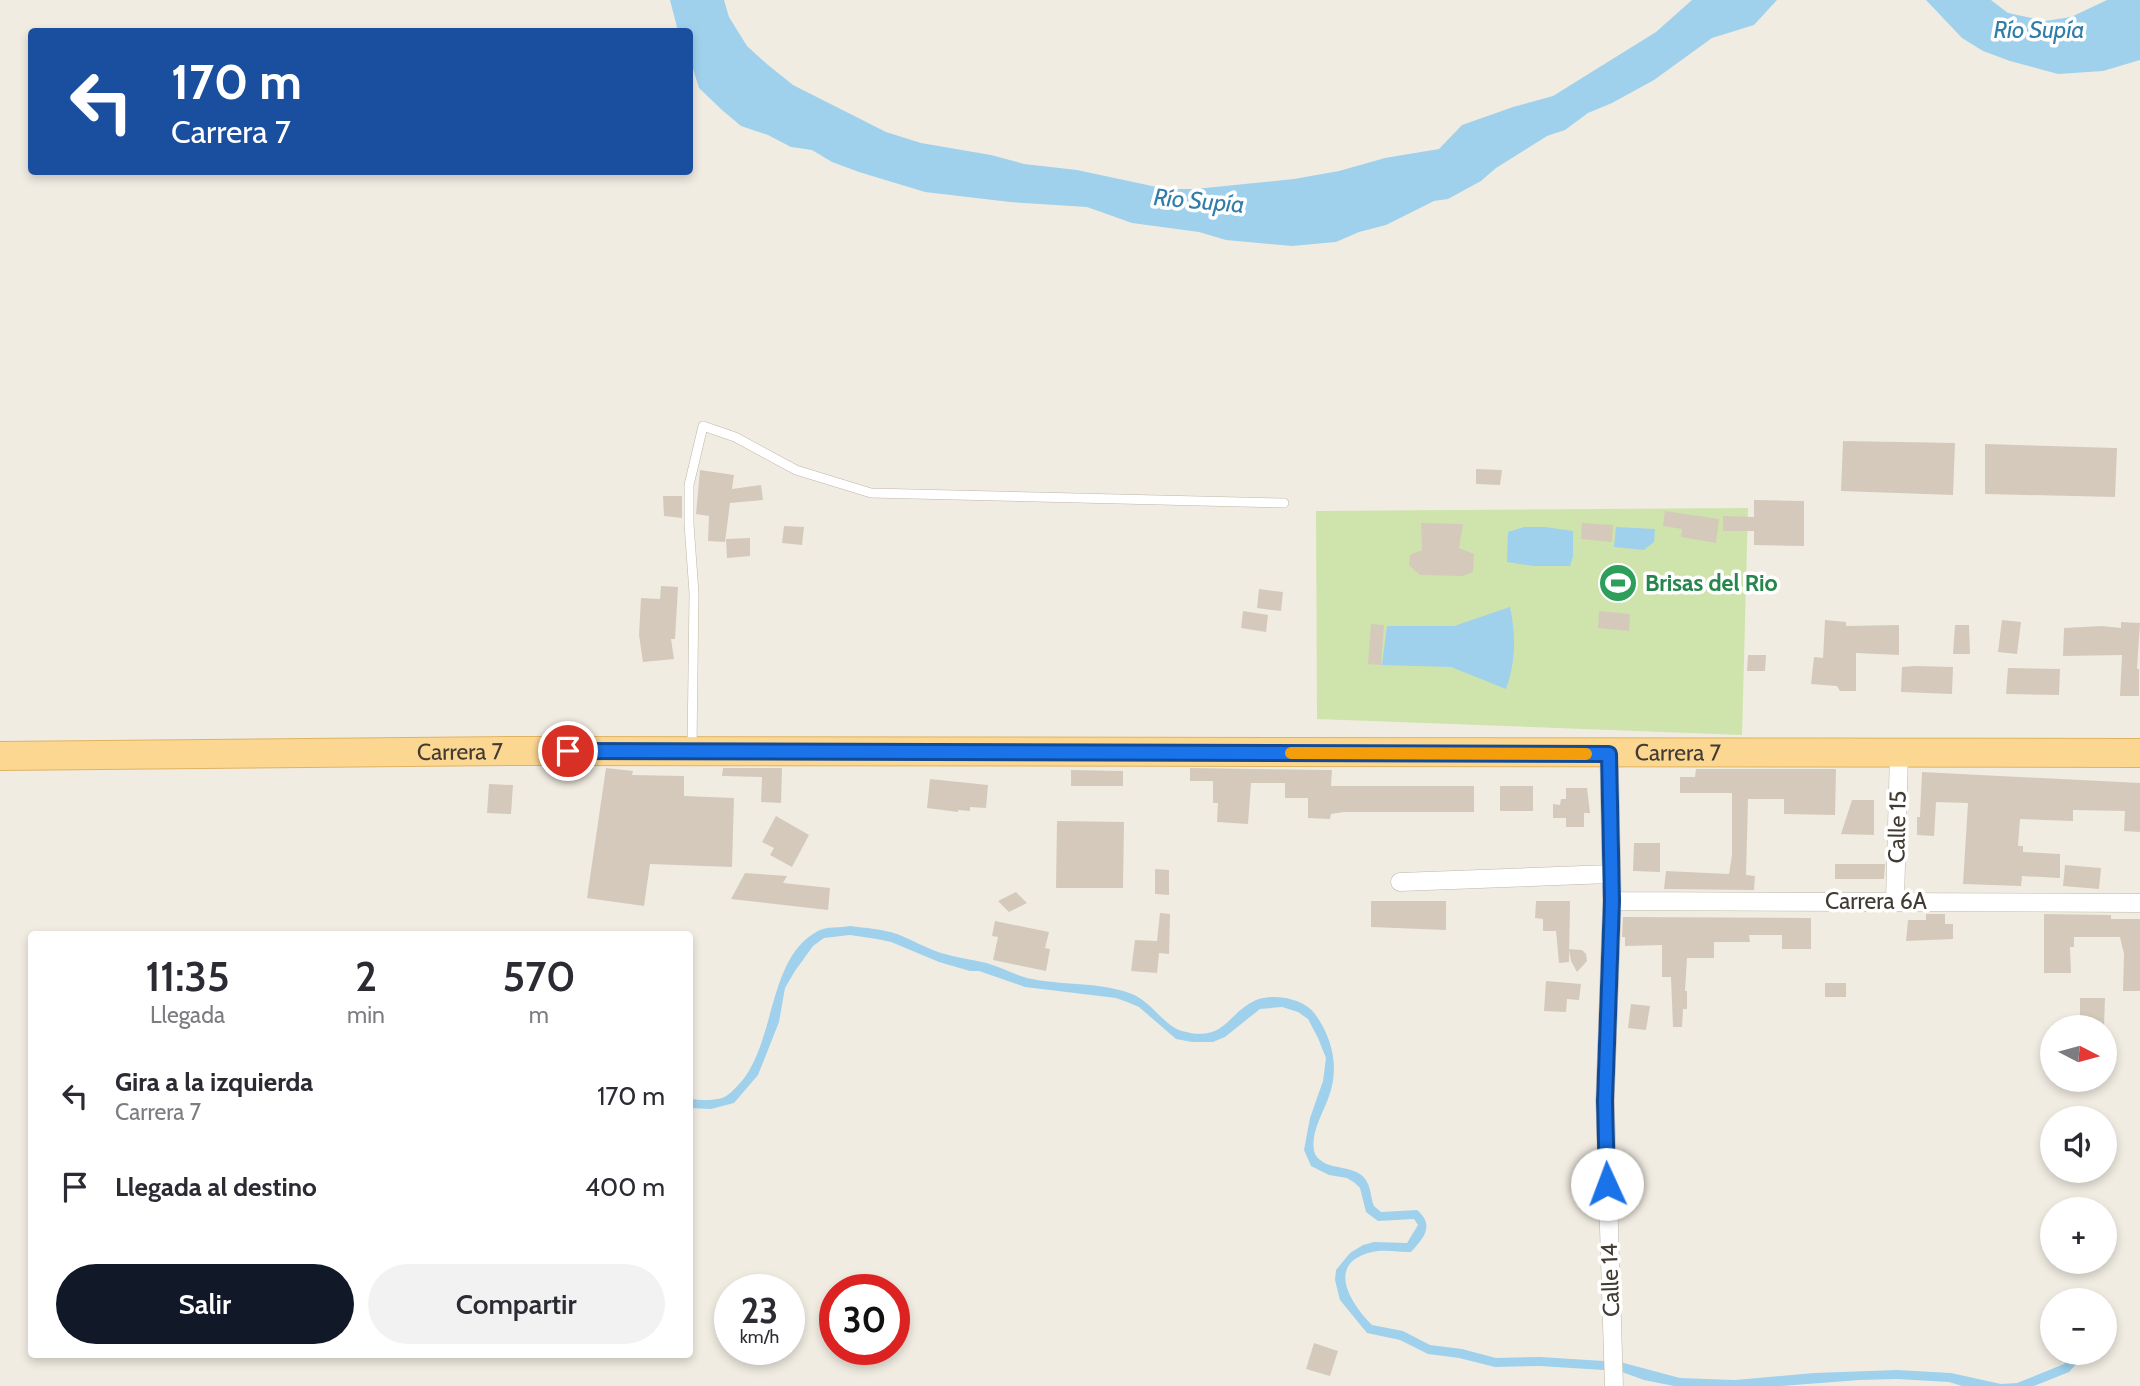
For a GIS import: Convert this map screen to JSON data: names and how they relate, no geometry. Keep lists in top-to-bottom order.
{
  "streets": {
    "main road": ["Carrera 7"],
    "street": ["Calle 15", "Carrera 6A", "Calle 14"]
  },
  "crossings": [
    ["Carrera 7", "Calle 15"],
    ["Carrera 7", "Calle 14"],
    ["Calle 15", "Carrera 6A"],
    ["Carrera 6A", "Calle 14"]
  ],
  "water": ["Río Supía"],
  "places": {
    "sports": ["Brisas del Rio"]
  },
  "north": "right",
  "page": {
    "turn": ["170 m", "Carrera 7"],
    "eta": [
      "11:35",
      "Llegada",
      "2",
      "min",
      "570",
      "m"
    ],
    "map_buttons": ["+", "−"],
    "list": [
      {
        "name": "Gira a la izquierda",
        "note": "Carrera 7",
        "value": "170 m"
      },
      {
        "name": "Llegada al destino",
        "value": "400 m"
      }
    ],
    "buttons": ["Salir", "Compartir"],
    "speed": "23 km/h",
    "limit": "30"
  }
}
